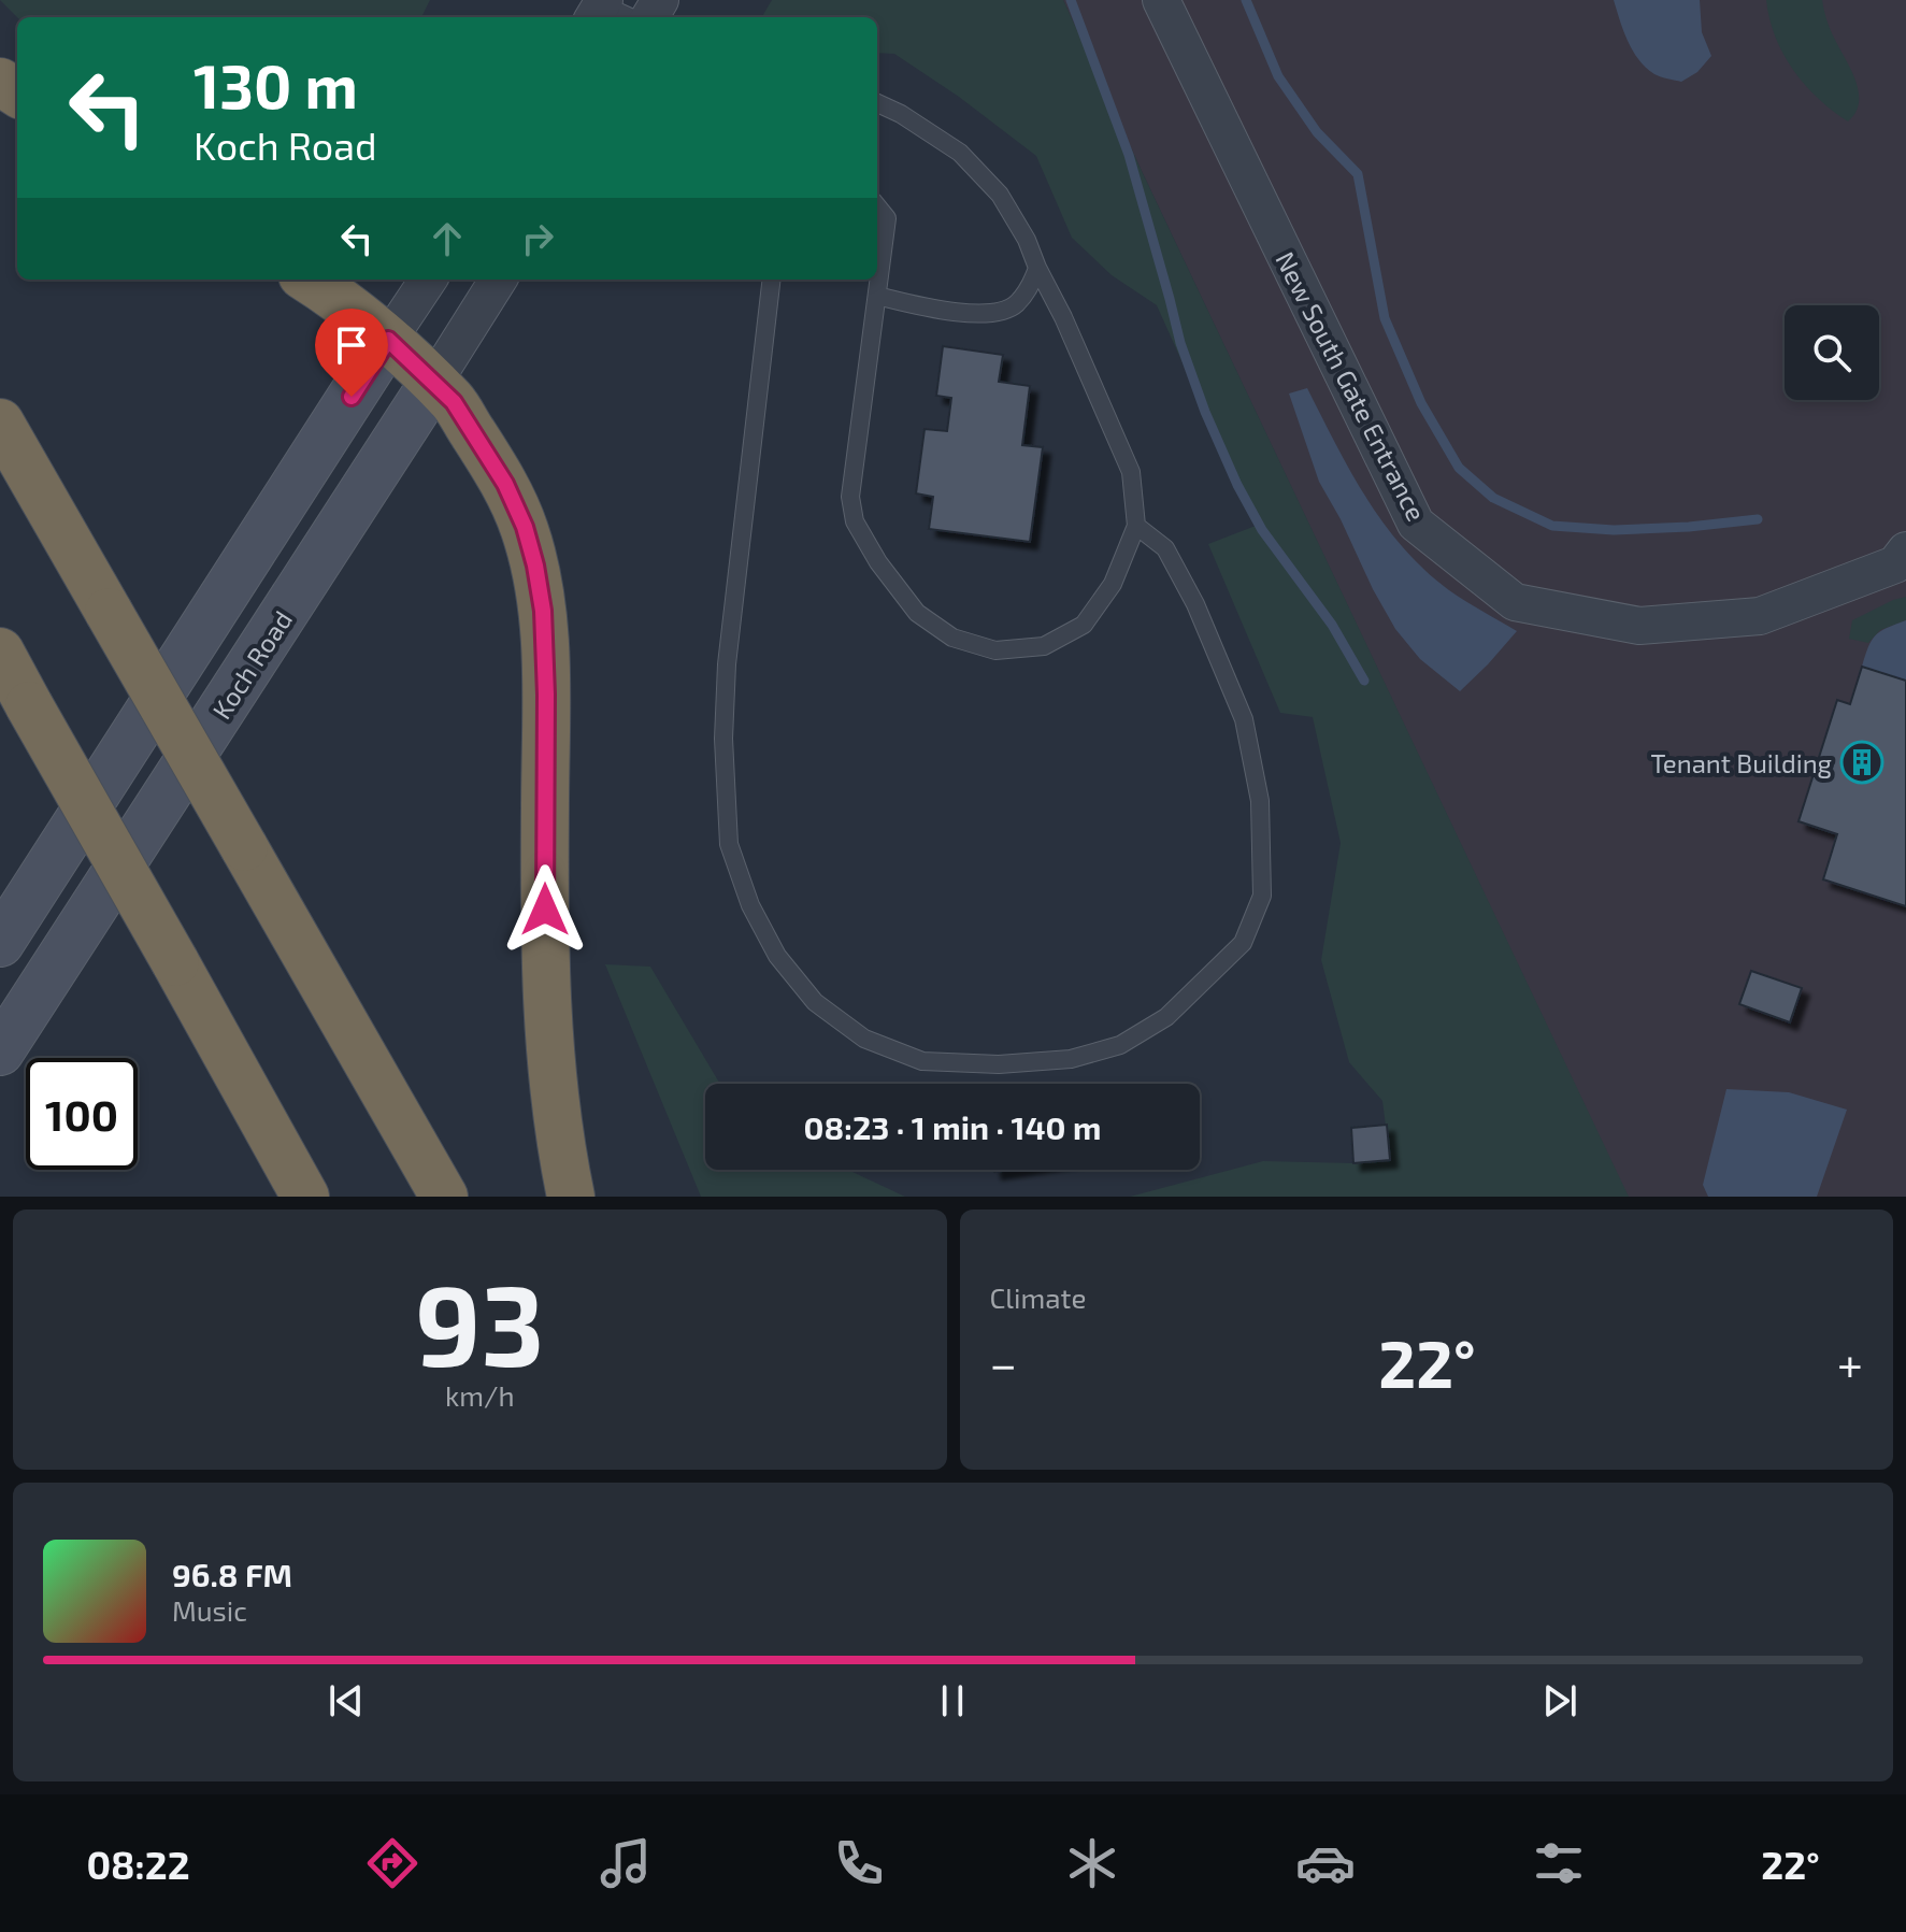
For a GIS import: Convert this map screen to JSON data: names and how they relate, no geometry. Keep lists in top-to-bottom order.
{
  "streets": {
    "street": ["New South Gate Entrance", "Koch Road"]
  },
  "places": {
    "building": ["Tenant Building"]
  },
  "page": {
    "turn": ["130 m", "Koch Road"],
    "limit": "100",
    "trip": "08:23 · 1 min · 140 m",
    "tile": [
      ["93", "km/h"],
      "Climate"
    ],
    "heat": ["−", "22°", "+"],
    "song": ["96.8 FM", "Music"],
    "tabs": ["08:22", "22°"]
  }
}
